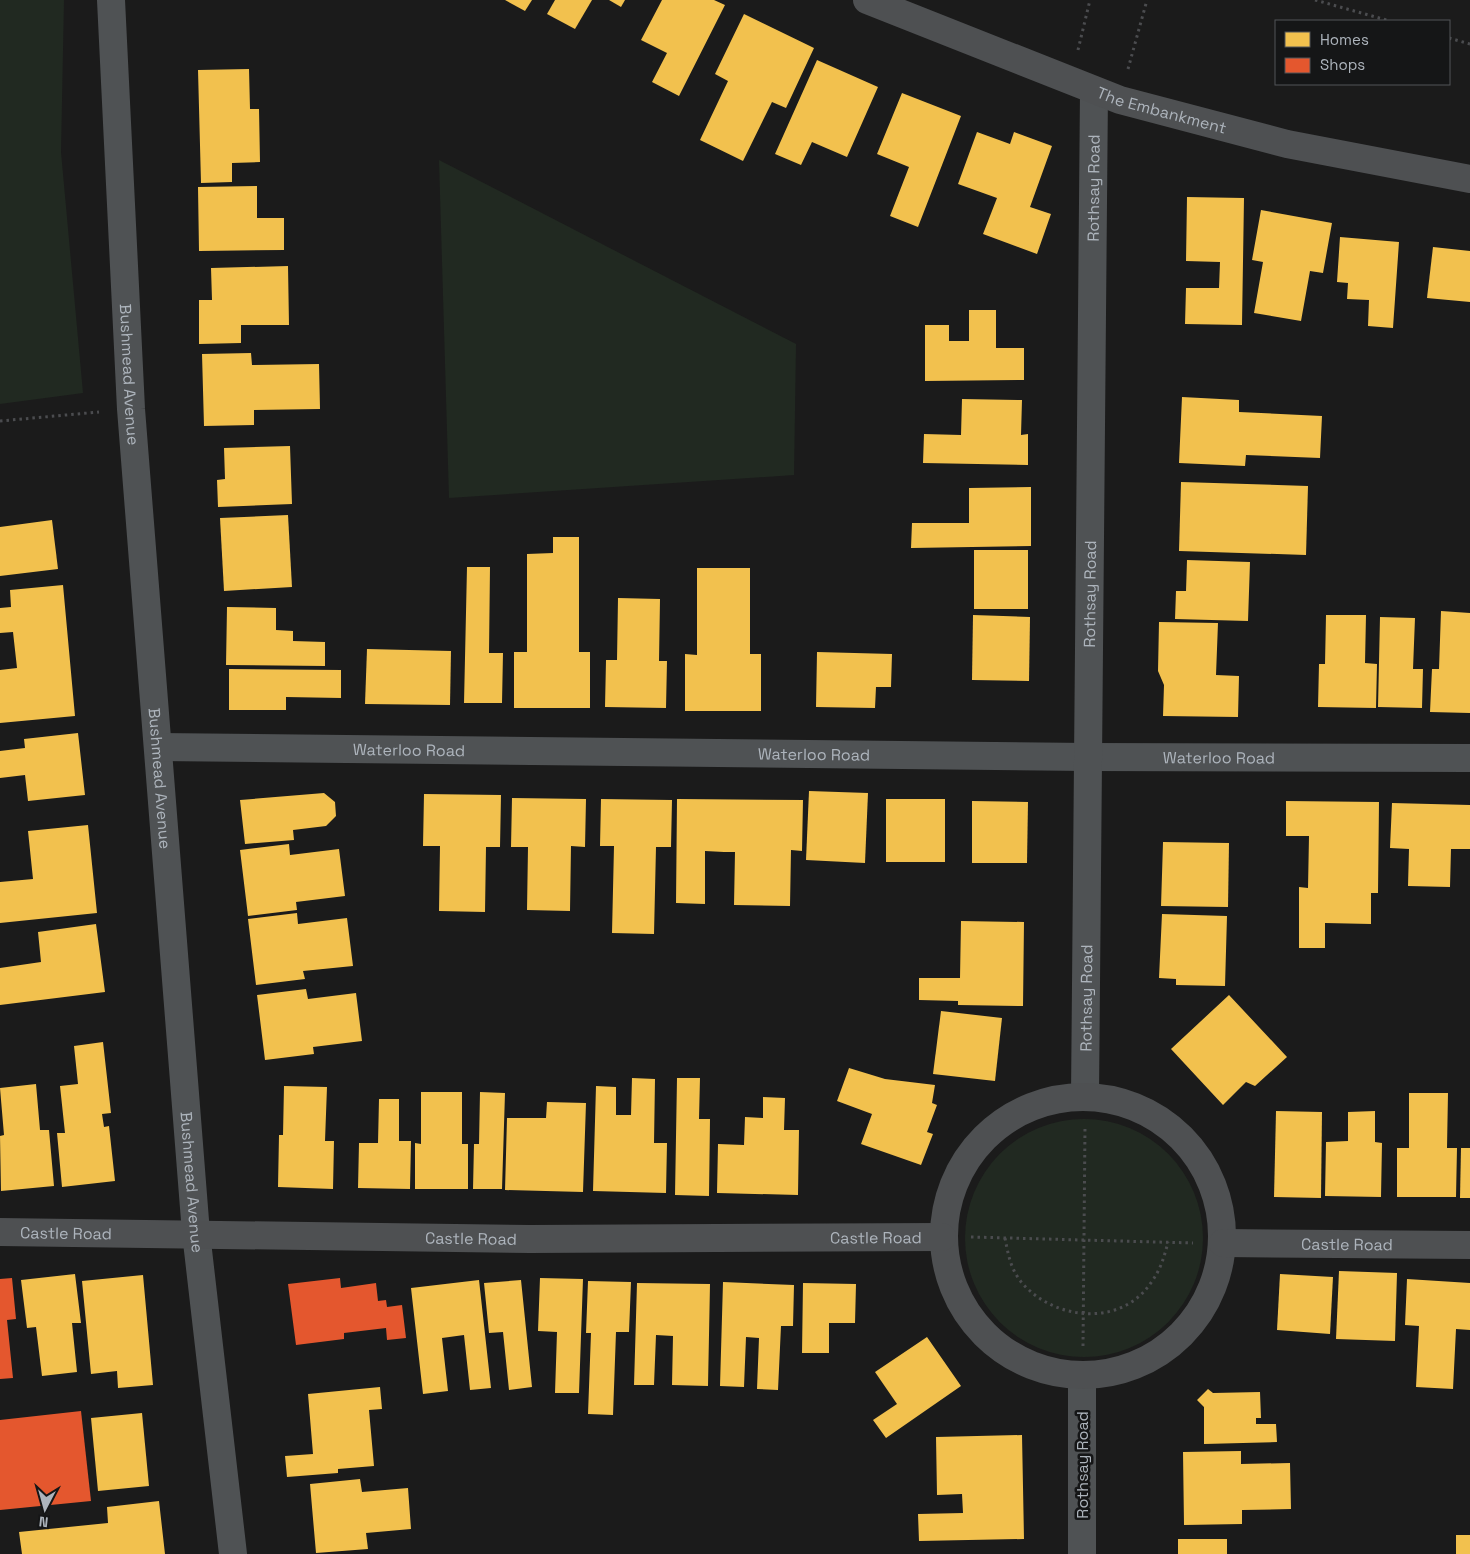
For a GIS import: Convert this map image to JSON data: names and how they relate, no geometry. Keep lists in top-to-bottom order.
{
  "streets": {
    "street": [
      "The Embankment",
      "Rothsay Road",
      "Bushmead Avenue",
      "Waterloo Road",
      "Castle Road"
    ]
  },
  "crossings": [
    ["The Embankment", "Rothsay Road"],
    ["Rothsay Road", "Waterloo Road"],
    ["Bushmead Avenue", "Waterloo Road"],
    ["Bushmead Avenue", "Castle Road"]
  ],
  "legend": ["Homes", "Shops"],
  "north": "bottom"
}
